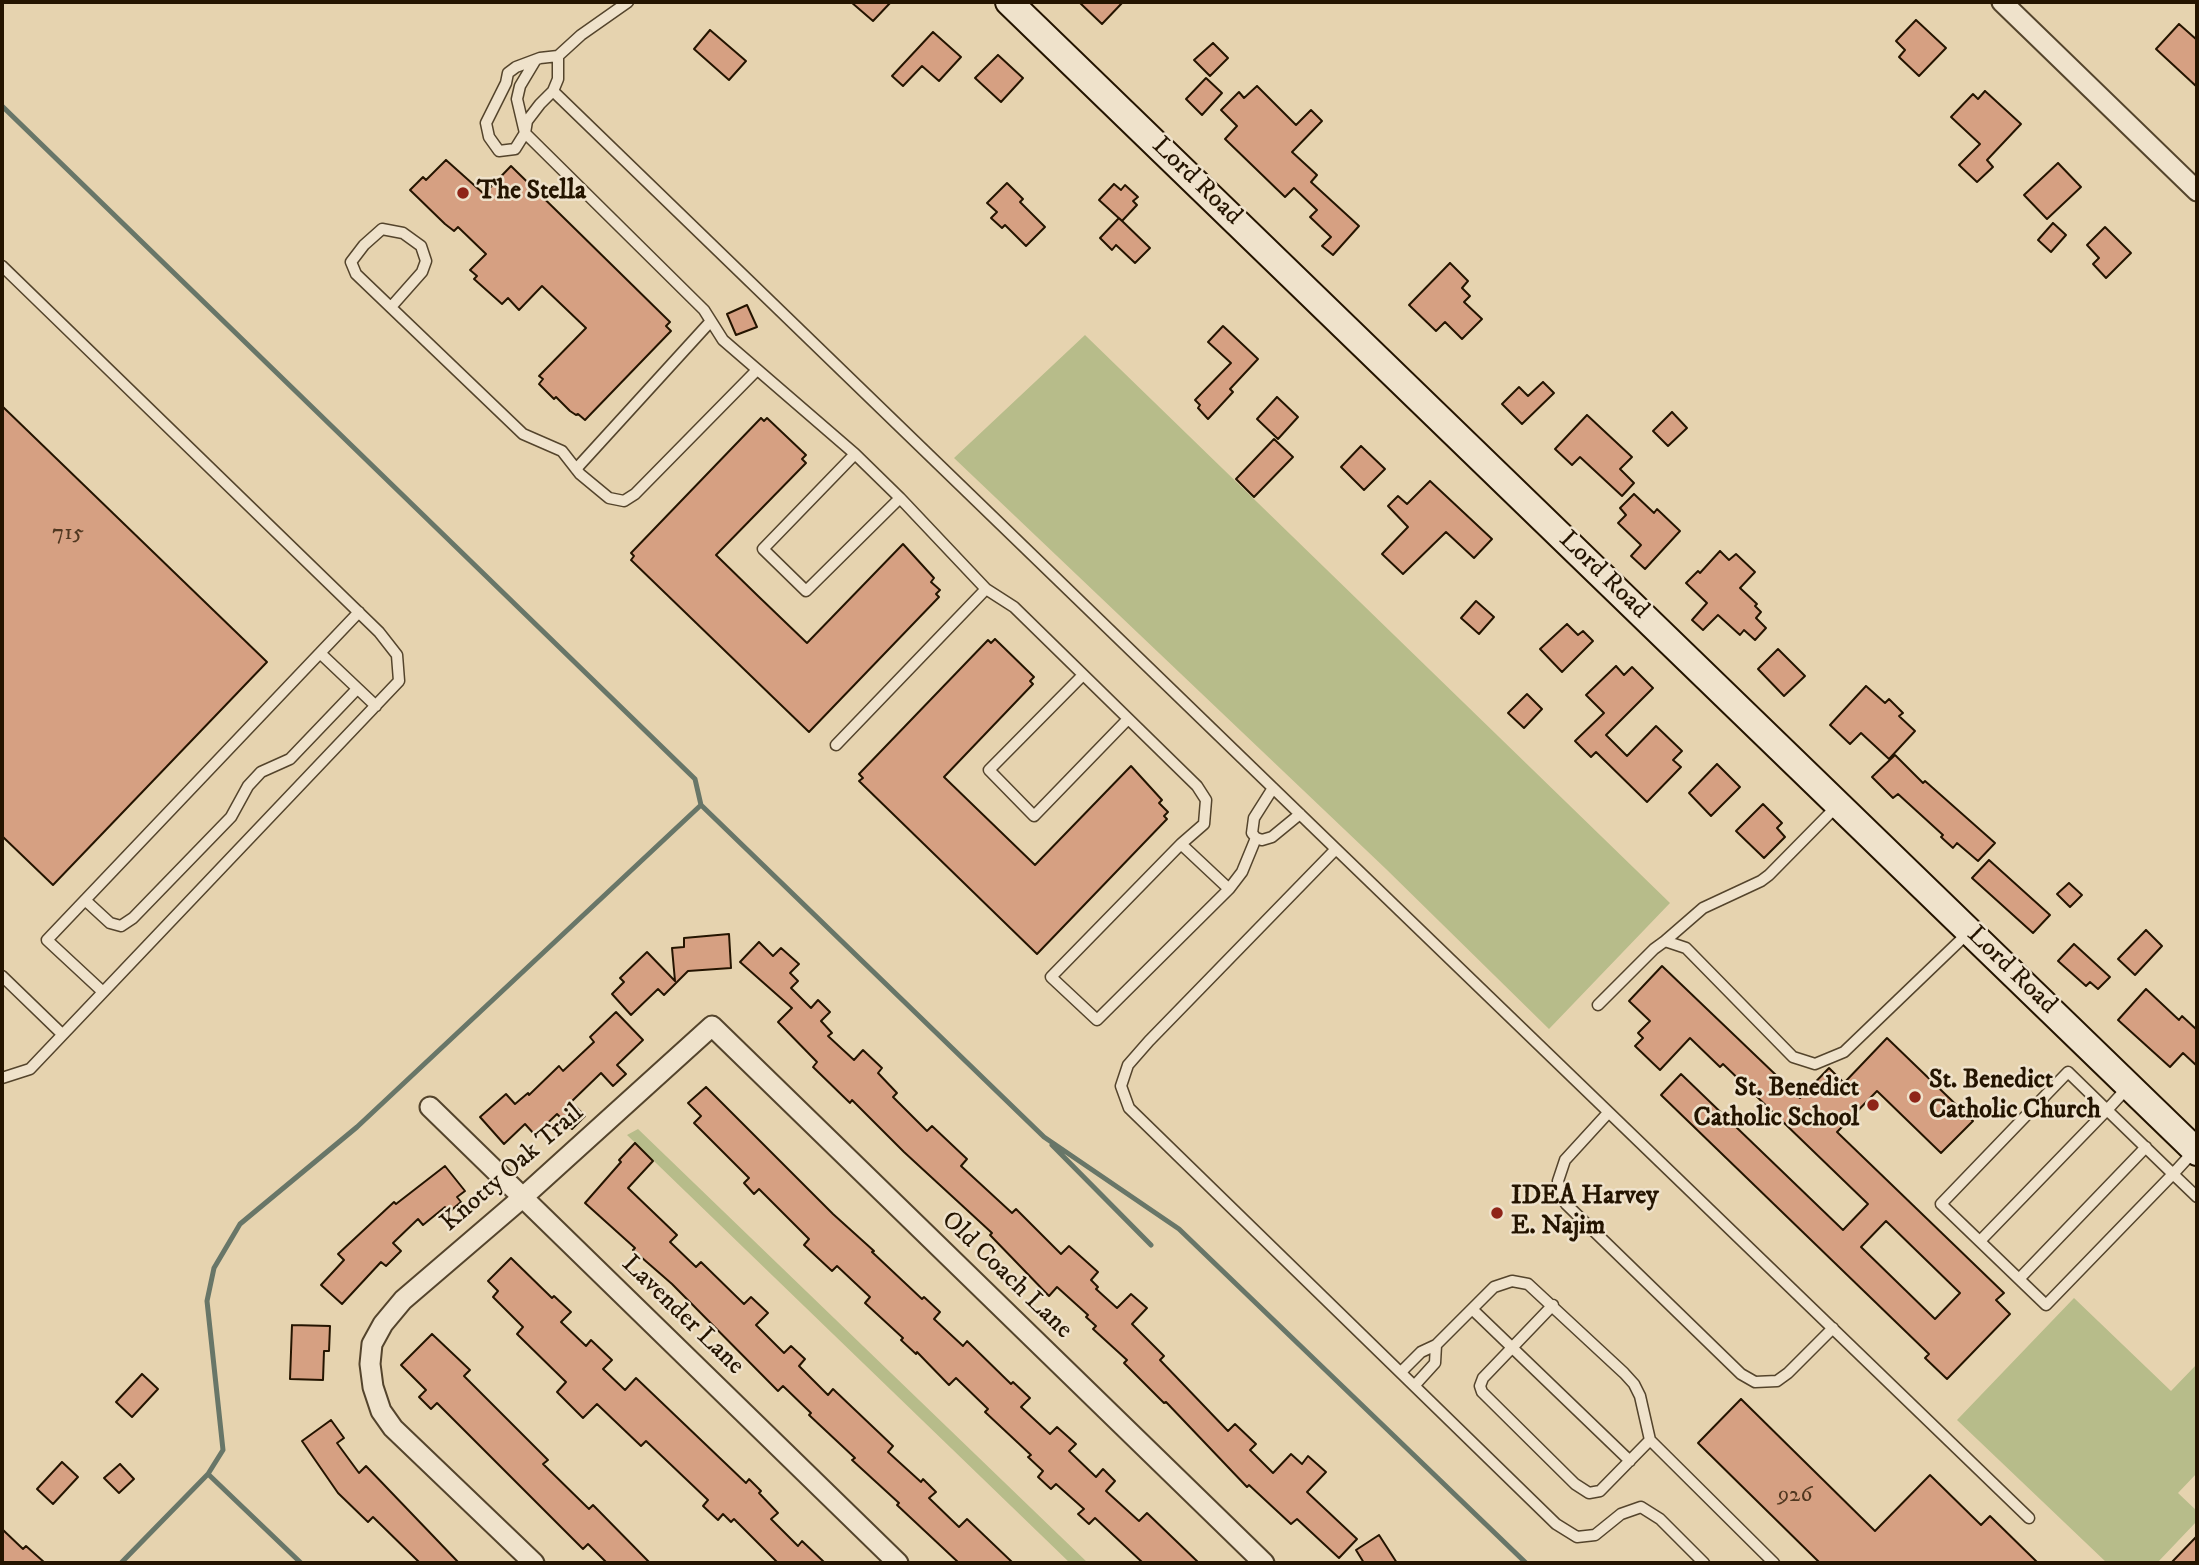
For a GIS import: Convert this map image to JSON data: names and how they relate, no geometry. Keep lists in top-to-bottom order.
{
  "streets": {
    "street": [
      "Lord Road",
      "Knotty Oak Trail",
      "Old Coach Lane",
      "Lavender Lane"
    ]
  },
  "crossings": [
    ["Knotty Oak Trail", "Old Coach Lane"],
    ["Knotty Oak Trail", "Lavender Lane"]
  ],
  "places": [
    "The Stella",
    "St. Benedict Catholic Church",
    "St. Benedict Catholic School",
    "IDEA Harvey E. Najim"
  ],
  "house_numbers": ["715", "926"]
}
